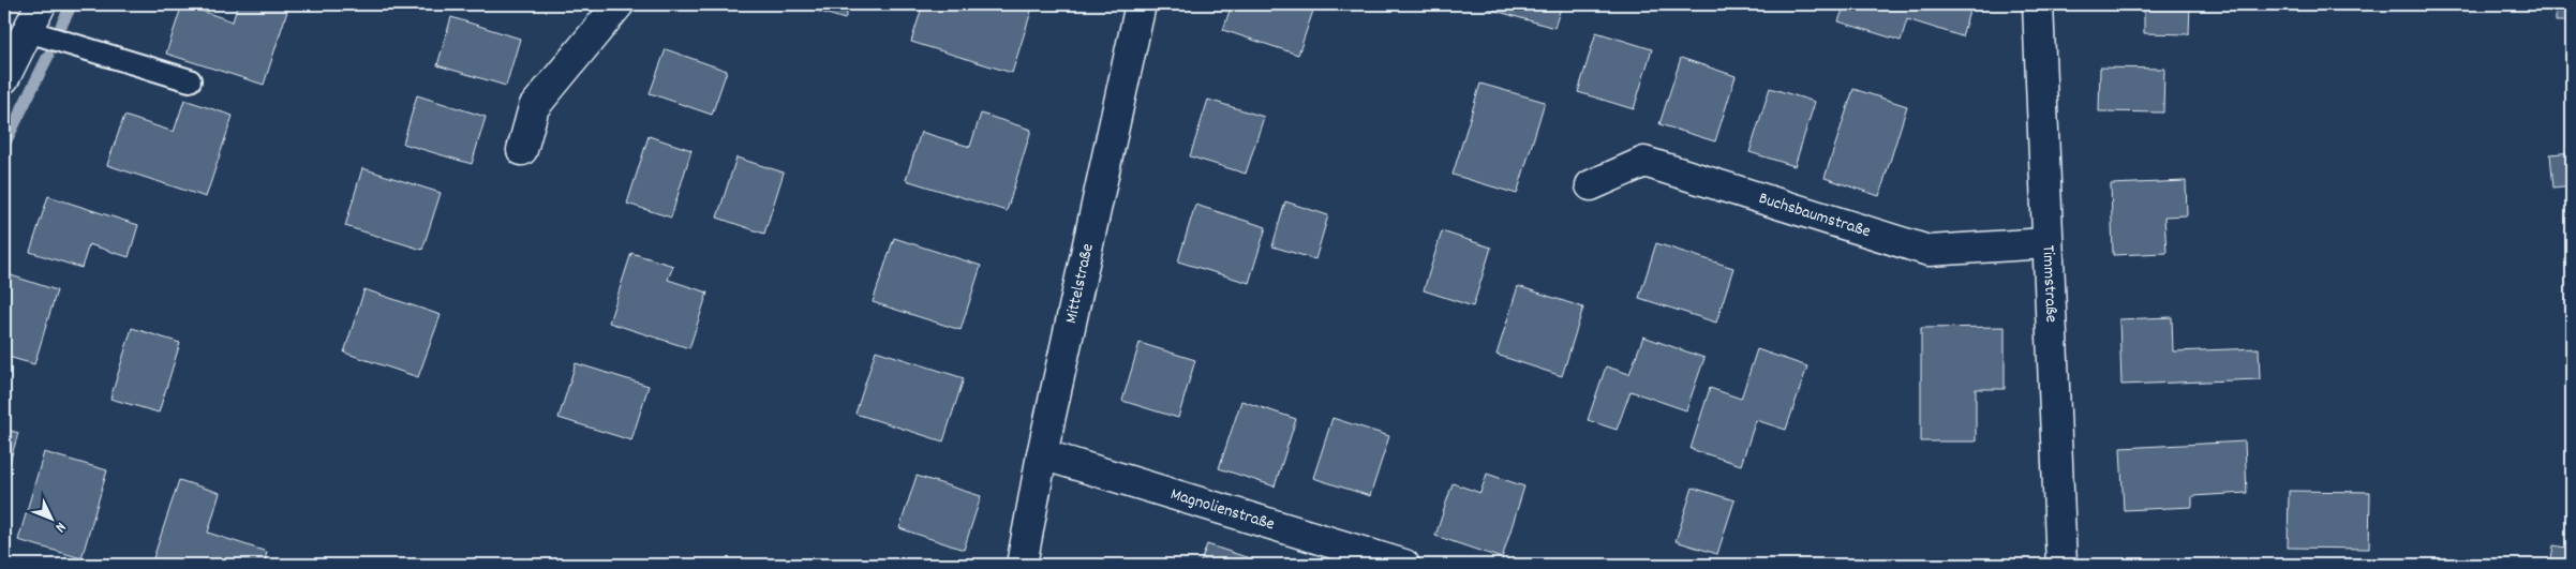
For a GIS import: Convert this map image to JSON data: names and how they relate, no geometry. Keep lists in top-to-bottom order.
{
  "streets": {
    "street": [
      "Buchsbaumstraße",
      "Mittelstraße",
      "Timmstraße",
      "Magnolienstraße"
    ]
  },
  "crossings": [
    ["Buchsbaumstraße", "Timmstraße"],
    ["Mittelstraße", "Magnolienstraße"]
  ],
  "north": "bottom right"
}
